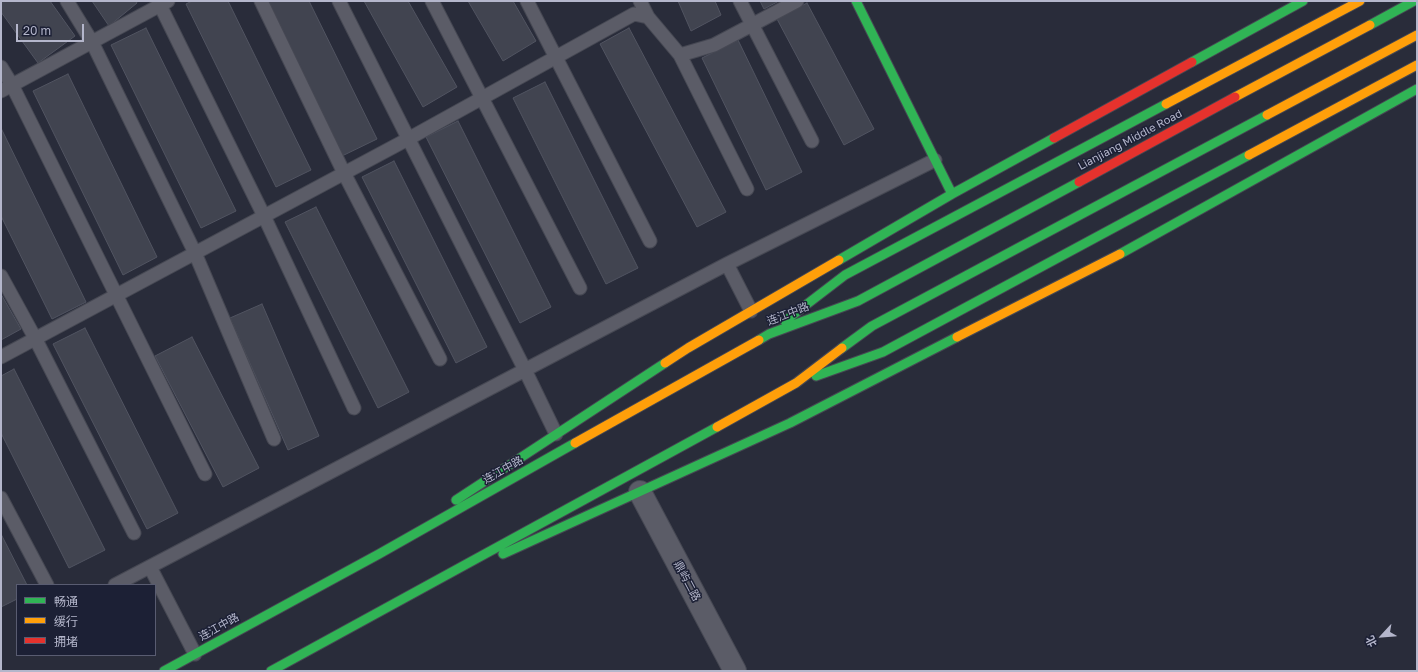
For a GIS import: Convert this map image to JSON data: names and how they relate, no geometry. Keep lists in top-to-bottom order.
{
  "streets": {
    "main road": ["Lianjiang Middle Road", "连江中路"],
    "street": ["鼎屿二路"]
  },
  "crossings": [
    ["Lianjiang Middle Road", "连江中路"]
  ],
  "legend": ["畅通", "缓行", "拥堵"],
  "scale_bar": "20 m",
  "north": "bottom left"
}
